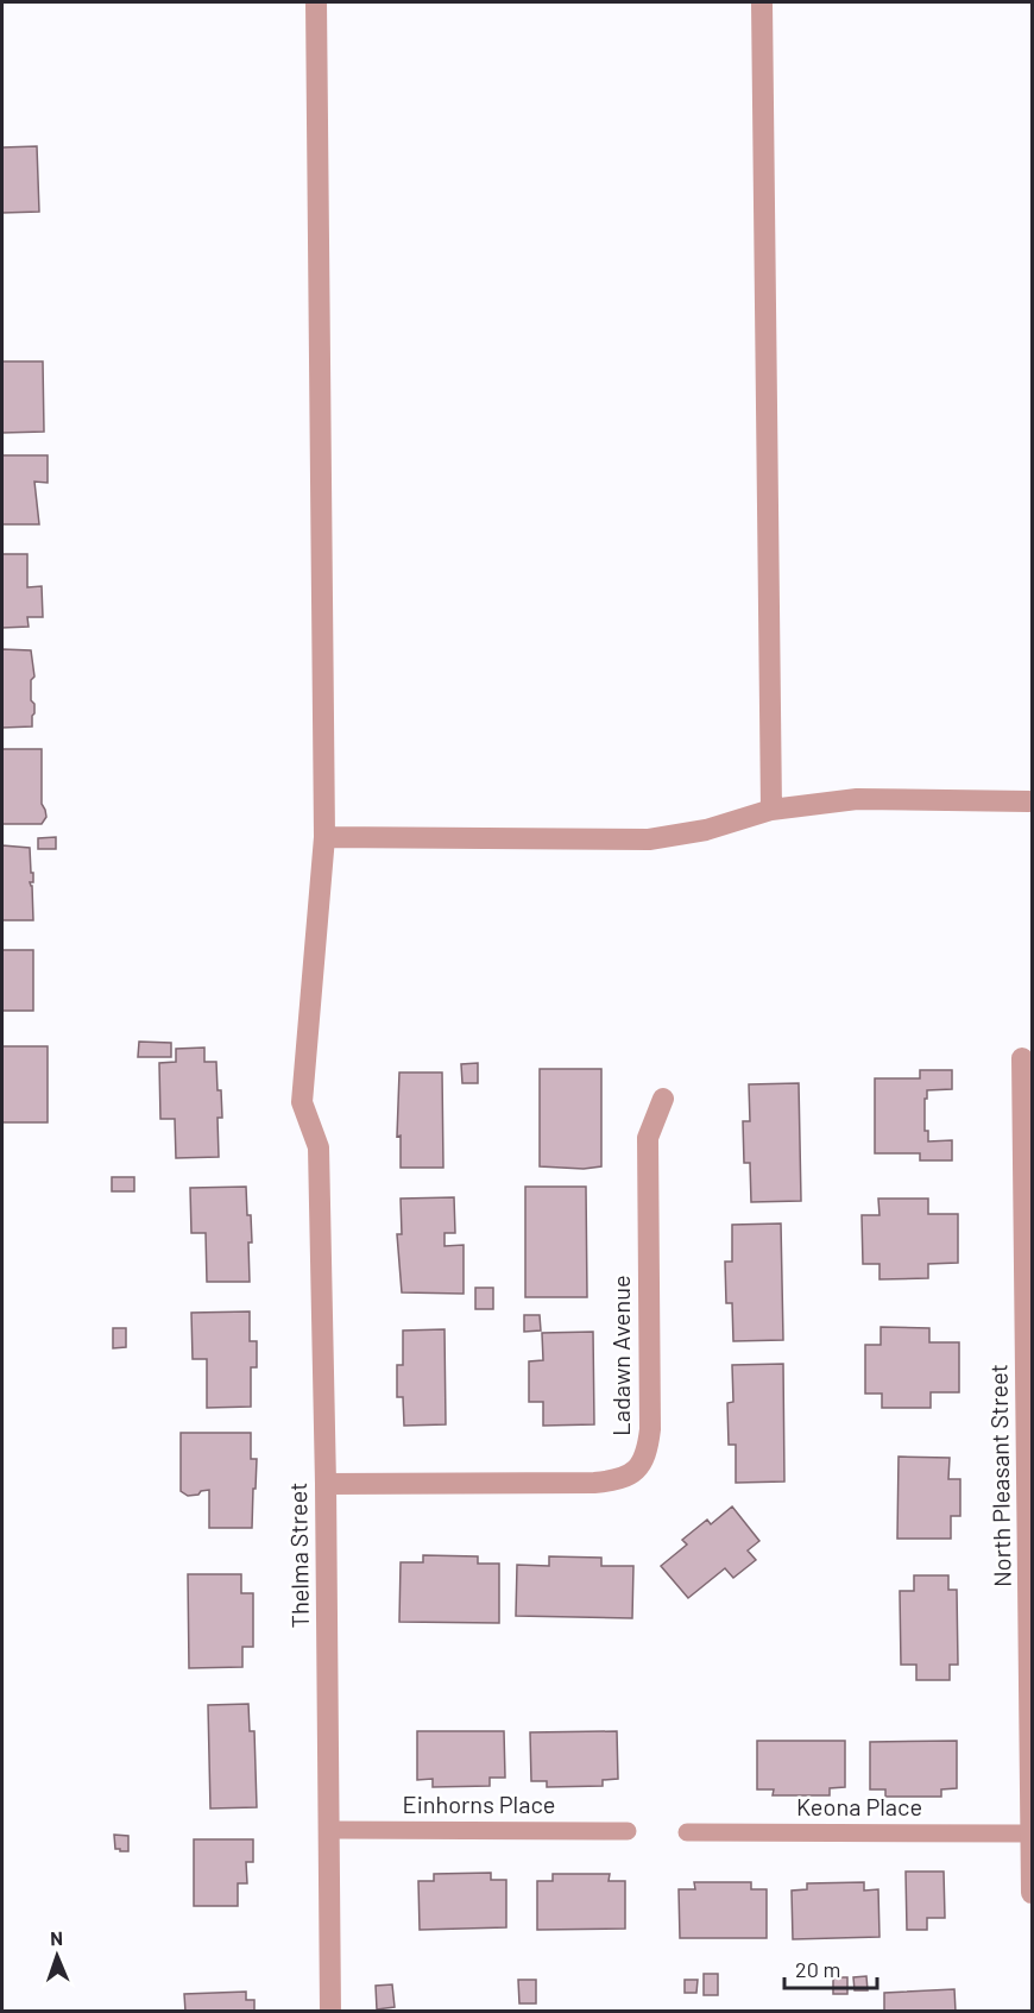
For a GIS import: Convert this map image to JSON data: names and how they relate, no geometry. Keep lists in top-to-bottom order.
{
  "streets": {
    "street": ["Ladawn Avenue", "North Pleasant Street", "Thelma Street"],
    "lane": ["Einhorns Place", "Keona Place"]
  },
  "crossings": [
    ["Ladawn Avenue", "Thelma Street"],
    ["North Pleasant Street", "Keona Place"],
    ["Thelma Street", "Einhorns Place"]
  ],
  "scale_bar": "20 m",
  "north": "top"
}
